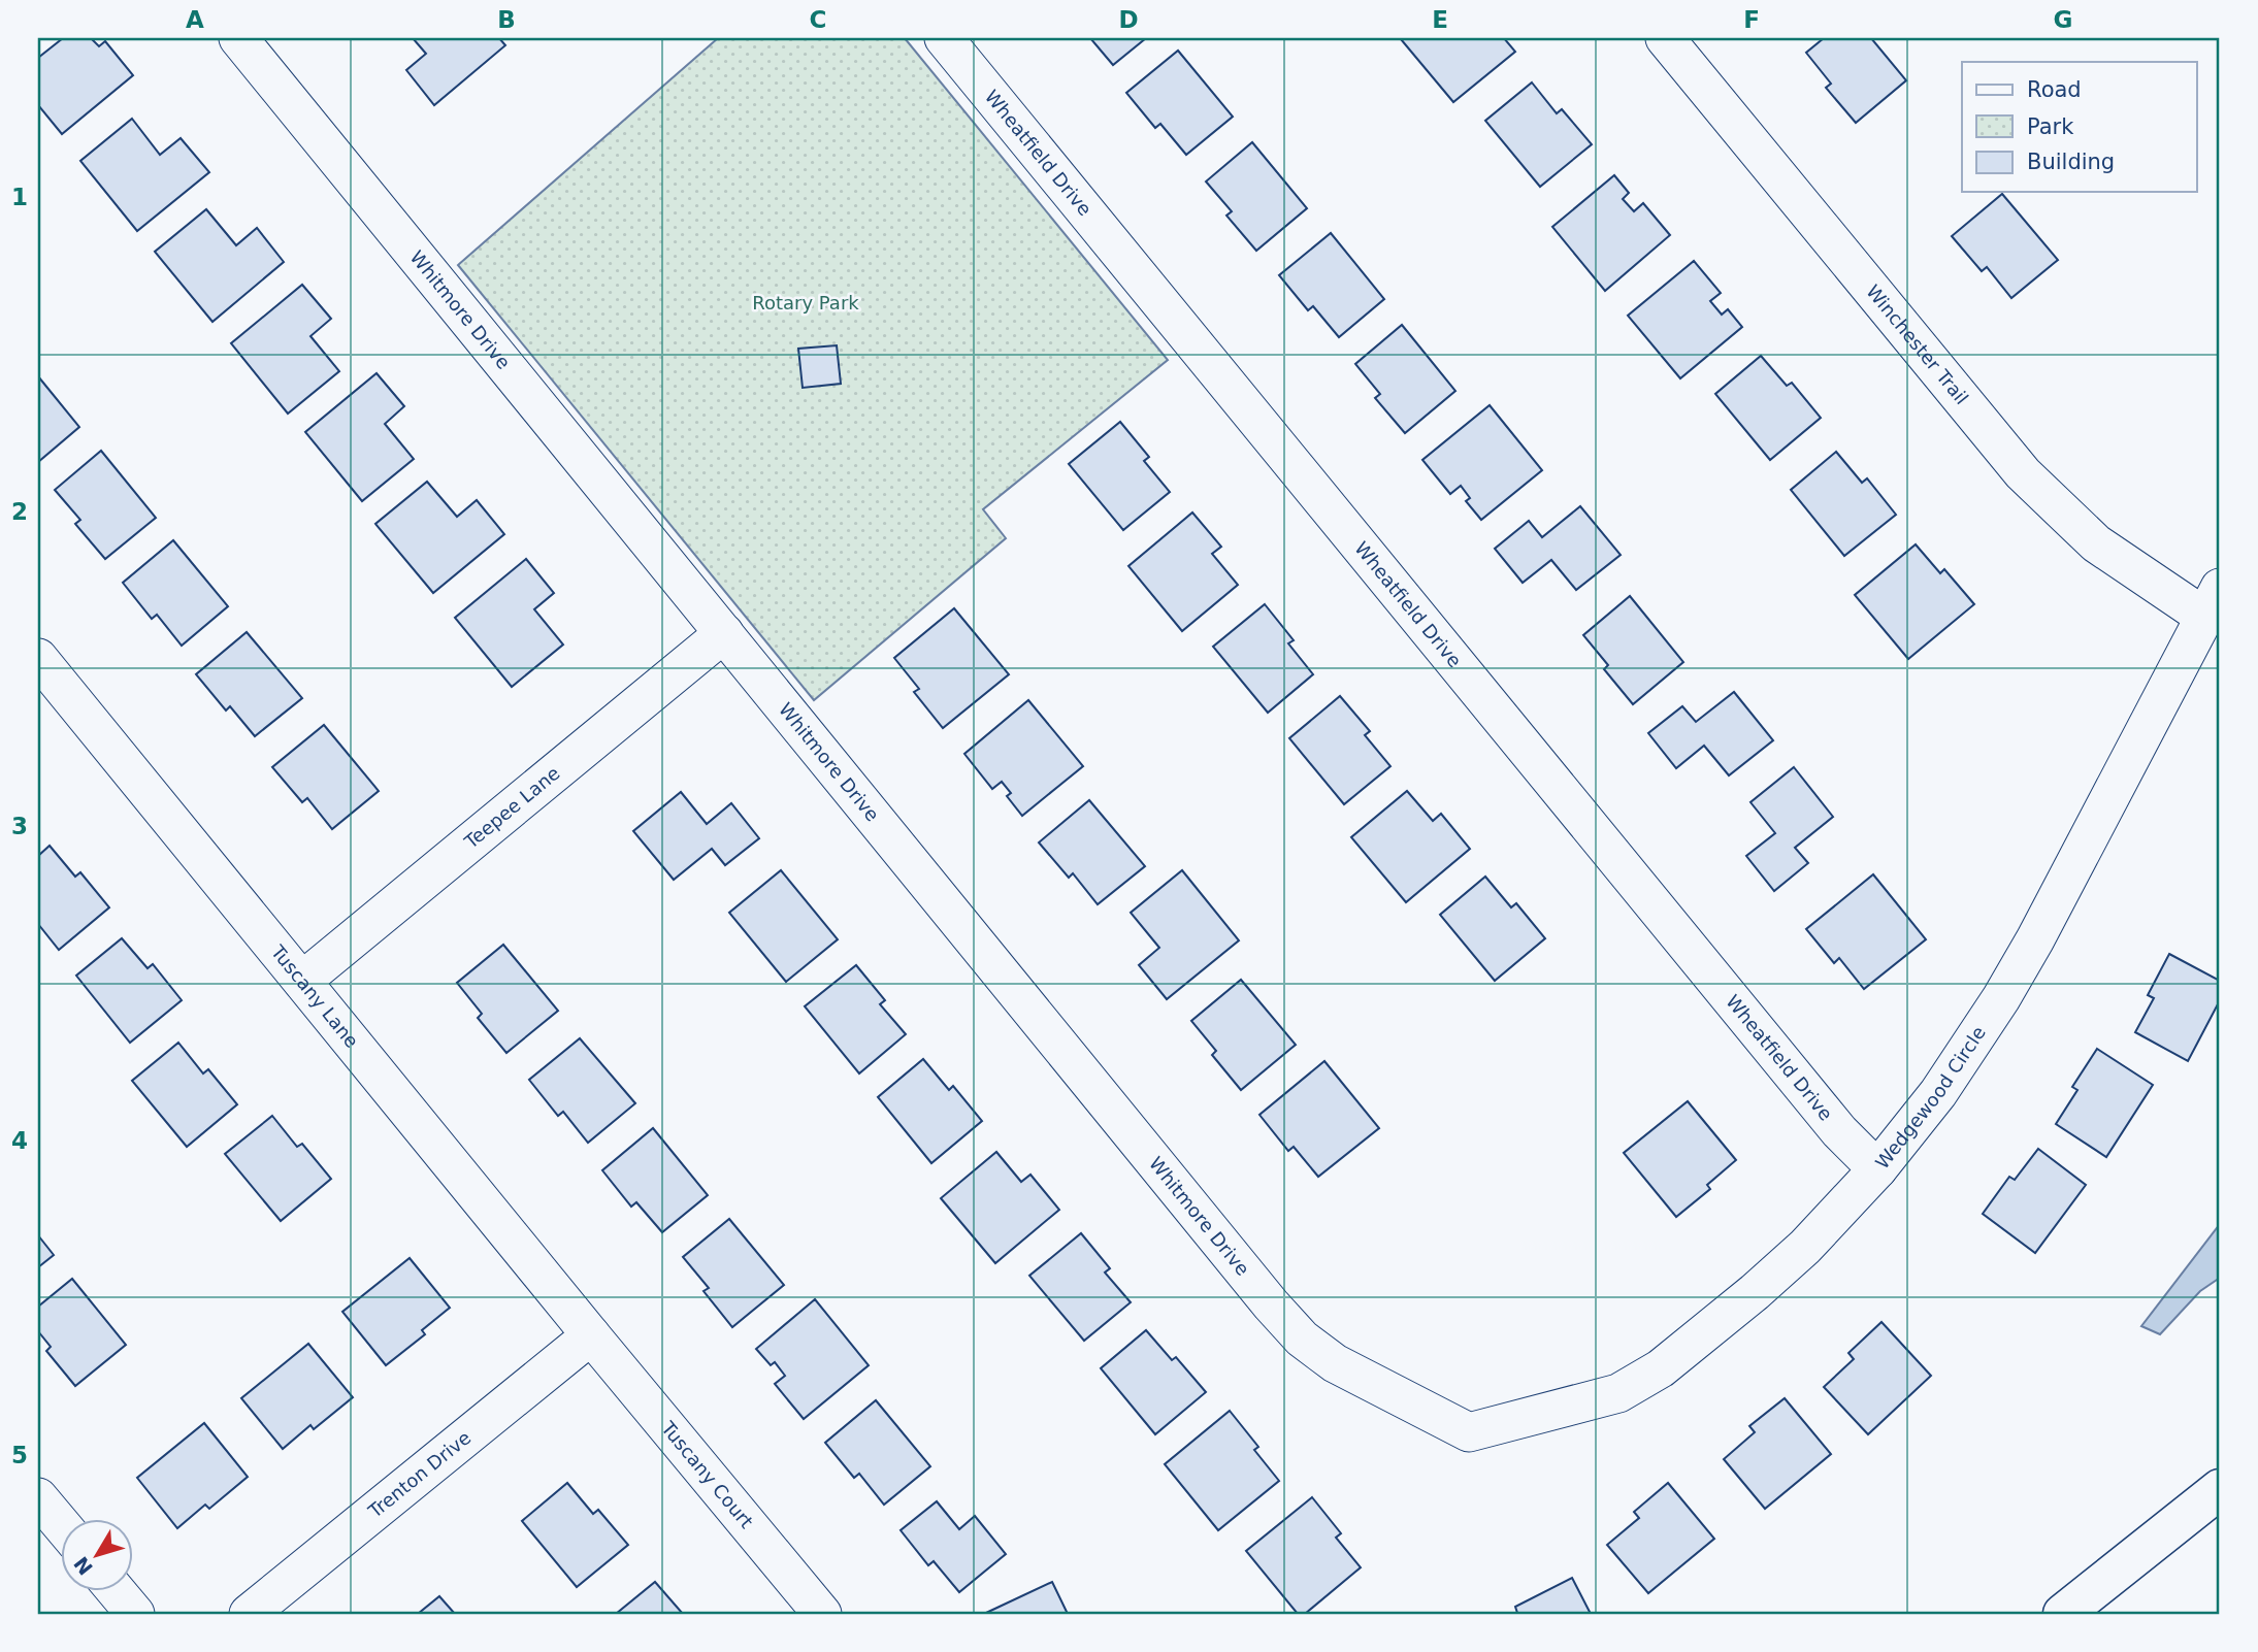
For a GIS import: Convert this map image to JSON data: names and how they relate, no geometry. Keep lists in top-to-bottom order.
{
  "streets": {
    "street": [
      "Wheatfield Drive",
      "Whitmore Drive",
      "Winchester Trail",
      "Teepee Lane",
      "Tuscany Lane",
      "Wedgewood Circle",
      "Trenton Drive",
      "Tuscany Court"
    ]
  },
  "crossings": [
    ["Wheatfield Drive", "Wedgewood Circle"],
    ["Whitmore Drive", "Teepee Lane"],
    ["Whitmore Drive", "Wedgewood Circle"],
    ["Winchester Trail", "Wedgewood Circle"],
    ["Teepee Lane", "Tuscany Lane"],
    ["Tuscany Lane", "Trenton Drive"],
    ["Tuscany Lane", "Tuscany Court"],
    ["Trenton Drive", "Tuscany Court"]
  ],
  "parks": ["Rotary Park"],
  "legend": ["Road", "Park", "Building"],
  "north": "bottom left",
  "grid": {
    "columns": [
      "A",
      "B",
      "C",
      "D",
      "E",
      "F",
      "G"
    ],
    "rows": [
      "1",
      "2",
      "3",
      "4",
      "5"
    ]
  }
}
